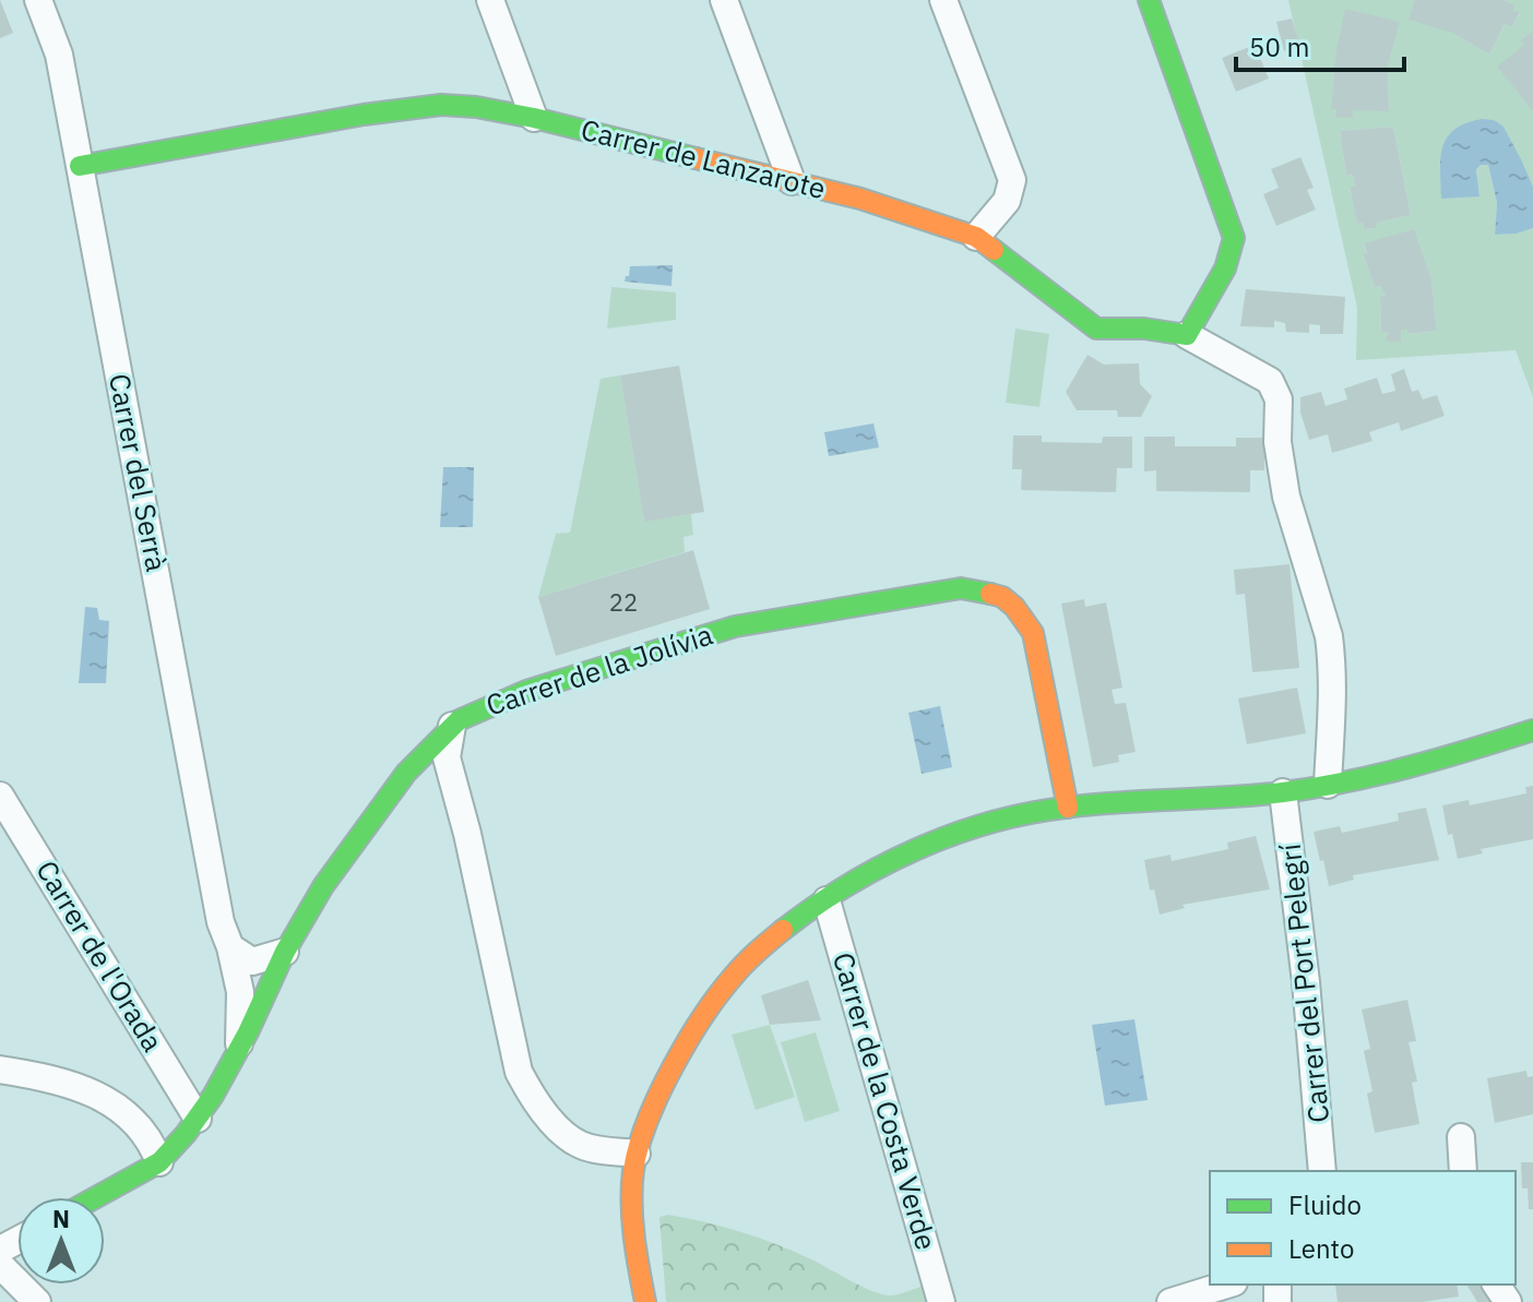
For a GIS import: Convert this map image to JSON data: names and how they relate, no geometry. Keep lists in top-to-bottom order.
{
  "streets": {
    "street": [
      "Carrer de Lanzarote",
      "Carrer del Serrà",
      "Carrer de la Jolívia",
      "Carrer de l'Orada",
      "Carrer del Port Pelegrí",
      "Carrer de la Costa Verde"
    ]
  },
  "crossings": [
    ["Carrer de Lanzarote", "Carrer del Serrà"],
    ["Carrer del Serrà", "Carrer de la Jolívia"],
    ["Carrer de la Jolívia", "Carrer de l'Orada"]
  ],
  "house_numbers": ["22"],
  "legend": ["Fluido", "Lento"],
  "scale_bar": "50 m",
  "north": "top"
}
